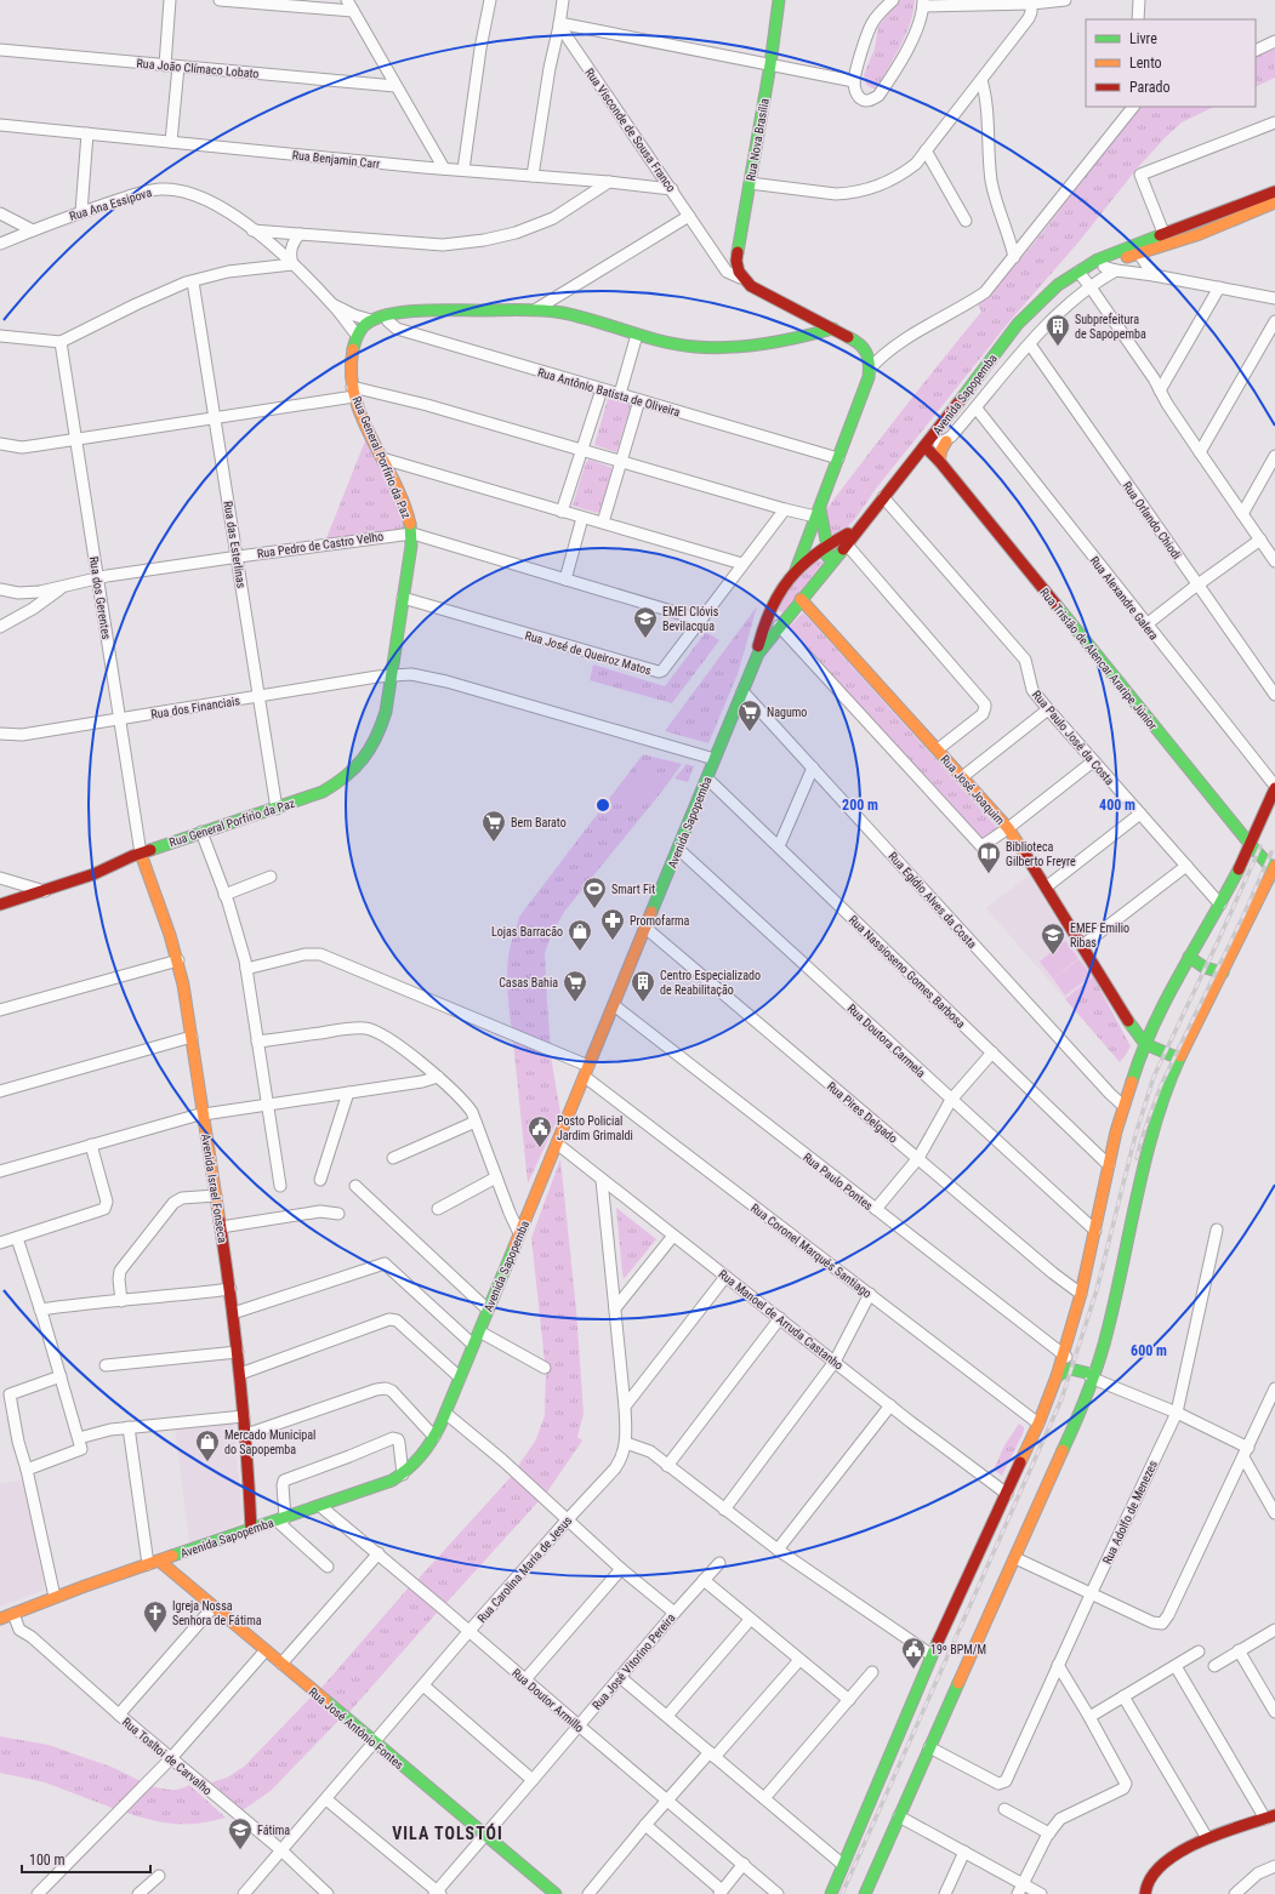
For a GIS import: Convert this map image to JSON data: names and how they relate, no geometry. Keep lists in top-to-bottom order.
{
  "streets": {
    "main road": [
      "Rua Visconde de Sousa Franco",
      "Rua Nova Brasília",
      "Avenida Sapopemba",
      "Rua General Porfírio da Paz",
      "Rua Tristão de Alencar Araripe Júnior",
      "Rua José Joaquim",
      "Avenida Israel Fonseca",
      "Rua José Antônio Fontes"
    ],
    "street": [
      "Rua João Clímaco Lobato",
      "Rua Benjamin Carr",
      "Rua Ana Essipova",
      "Rua Antônio Batista de Oliveira",
      "Rua Orlando Chiodi",
      "Rua das Esterlinas",
      "Rua Pedro de Castro Velho",
      "Rua dos Gerentes",
      "Rua Alexandre Galera",
      "Rua José de Queiroz Matos",
      "Rua dos Financiais",
      "Rua Paulo José da Costa",
      "Rua Egídio Alves da Costa",
      "Rua Nassioseno Gomes Barbosa",
      "Rua Doutora Carmela",
      "Rua Pires Delgado",
      "Rua Paulo Pontes",
      "Rua Coronel Marqués Santiago",
      "Rua Manoel de Arruda Castanho",
      "Rua Adolfo de Menezes",
      "Rua Carolina Maria de Jesus",
      "Rua José Vitorino Pereira",
      "Rua Doutor Armillo",
      "Rua Tosltoi de Carvalho"
    ]
  },
  "crossings": [
    ["Rua Visconde de Sousa Franco", "Rua Nova Brasília"],
    ["Rua Visconde de Sousa Franco", "Rua Benjamin Carr"],
    ["Rua Ana Essipova", "Rua General Porfírio da Paz"],
    ["Avenida Sapopemba", "Rua Tristão de Alencar Araripe Júnior"],
    ["Avenida Sapopemba", "Rua dos Financiais"],
    ["Avenida Sapopemba", "Rua Paulo José da Costa"],
    ["Avenida Sapopemba", "Rua José Joaquim"],
    ["Avenida Sapopemba", "Rua Egídio Alves da Costa"],
    ["Avenida Sapopemba", "Rua Nassioseno Gomes Barbosa"],
    ["Avenida Sapopemba", "Rua Doutora Carmela"],
    ["Avenida Sapopemba", "Rua Pires Delgado"],
    ["Avenida Sapopemba", "Rua Paulo Pontes"],
    ["Avenida Sapopemba", "Avenida Israel Fonseca"],
    ["Avenida Sapopemba", "Rua Coronel Marqués Santiago"],
    ["Avenida Sapopemba", "Rua Manoel de Arruda Castanho"],
    ["Avenida Sapopemba", "Rua Doutor Armillo"],
    ["Avenida Sapopemba", "Rua José Antônio Fontes"],
    ["Avenida Sapopemba", "Rua Tosltoi de Carvalho"],
    ["Rua General Porfírio da Paz", "Rua das Esterlinas"],
    ["Rua General Porfírio da Paz", "Rua Pedro de Castro Velho"],
    ["Rua General Porfírio da Paz", "Rua dos Gerentes"],
    ["Rua General Porfírio da Paz", "Rua José de Queiroz Matos"],
    ["Rua General Porfírio da Paz", "Rua dos Financiais"],
    ["Rua General Porfírio da Paz", "Avenida Israel Fonseca"],
    ["Rua das Esterlinas", "Rua Pedro de Castro Velho"],
    ["Rua das Esterlinas", "Rua dos Financiais"],
    ["Rua Pedro de Castro Velho", "Rua dos Gerentes"],
    ["Rua dos Gerentes", "Rua dos Financiais"],
    ["Rua dos Gerentes", "Avenida Israel Fonseca"],
    ["Rua Paulo Pontes", "Rua Adolfo de Menezes"],
    ["Rua Manoel de Arruda Castanho", "Rua Carolina Maria de Jesus"],
    ["Rua Carolina Maria de Jesus", "Rua Doutor Armillo"],
    ["Rua Carolina Maria de Jesus", "Rua José Antônio Fontes"],
    ["Rua Carolina Maria de Jesus", "Rua Tosltoi de Carvalho"],
    ["Rua José Vitorino Pereira", "Rua Doutor Armillo"],
    ["Rua José Vitorino Pereira", "Rua José Antônio Fontes"]
  ],
  "districts": ["VILA TOLSTÓI"],
  "places": {
    "building": ["Subprefeitura de Sapopemba", "Centro Especializado de Reabilitação"],
    "school or university": ["EMEI Clóvis Bevilacqua", "EMEF Emilio Ribas", "Fátima"],
    "supermarket": ["Nagumo", "Bem Barato", "Casas Bahia"],
    "library": ["Biblioteca Gilberto Freyre"],
    "sports": ["Smart Fit"],
    "pharmacy": ["Promofarma"],
    "shop": ["Lojas Barracão", "Mercado Municipal do Sapopemba"],
    "public building": ["Posto Policial Jardim Grimaldi", "19º BPM/M"],
    "church": ["Igreja Nossa Senhora de Fátima"]
  },
  "legend": ["Livre", "Lento", "Parado"],
  "scale_bar": "100 m",
  "rings": ["200 m", "400 m", "600 m"]
}
